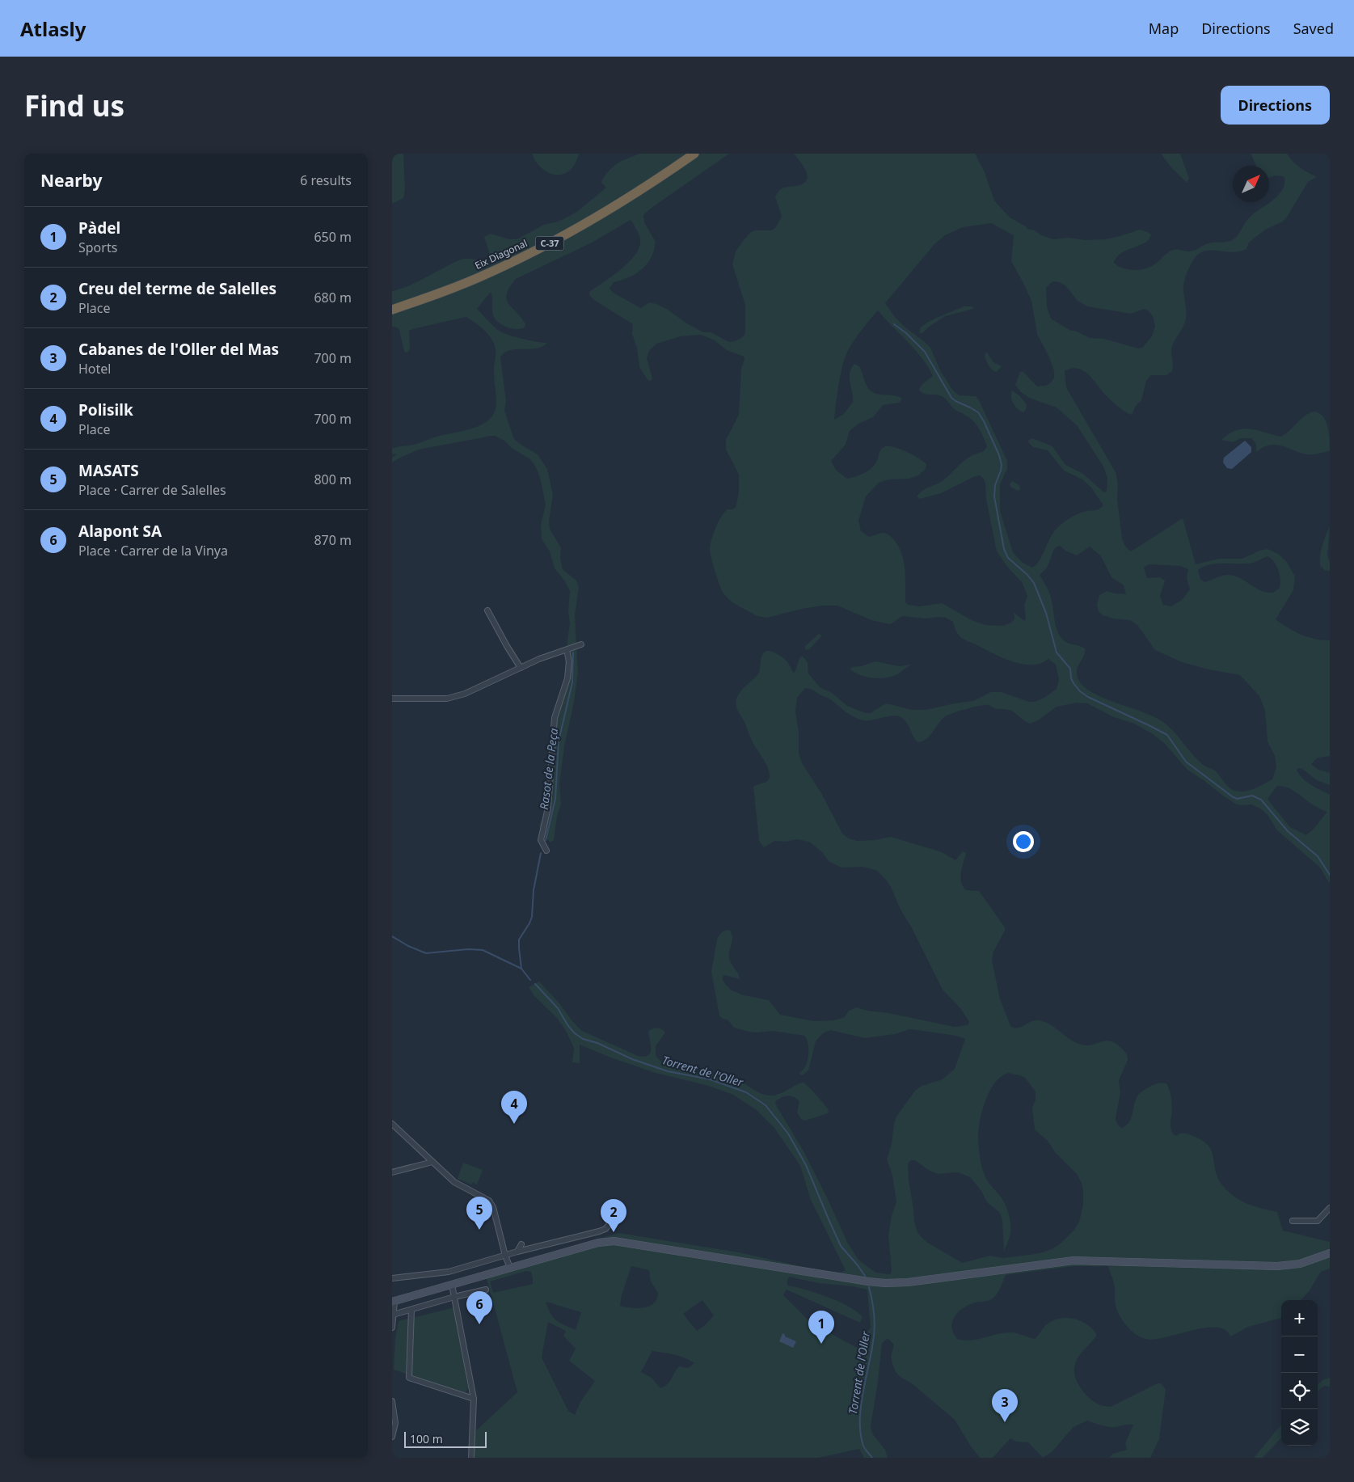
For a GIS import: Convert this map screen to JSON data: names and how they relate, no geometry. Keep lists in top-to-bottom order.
{
  "streets": {
    "highway": ["C-37", "Eix Diagonal"]
  },
  "water": ["Rasot de la Peça", "Torrent de l'Oller"],
  "scale_bar": "100 m",
  "north": "top right",
  "page": {
    "header": "Atlasly",
    "nav": ["Map", "Directions", "Saved"],
    "buttons": "Directions",
    "title": "Find us",
    "heading": ["Nearby", "6 results"],
    "list": [
      {
        "mark": "1",
        "name": "Pàdel",
        "note": "Sports",
        "value": "650 m"
      },
      {
        "mark": "2",
        "name": "Creu del terme de Salelles",
        "note": "Place",
        "value": "680 m"
      },
      {
        "mark": "3",
        "name": "Cabanes de l'Oller del Mas",
        "note": "Hotel",
        "value": "700 m"
      },
      {
        "mark": "4",
        "name": "Polisilk",
        "note": "Place",
        "value": "700 m"
      },
      {
        "mark": "5",
        "name": "MASATS",
        "note": "Place · Carrer de Salelles",
        "value": "800 m"
      },
      {
        "mark": "6",
        "name": "Alapont SA",
        "note": "Place · Carrer de la Vinya",
        "value": "870 m"
      }
    ],
    "pins": [
      "4",
      "5",
      "2",
      "6",
      "1",
      "3"
    ],
    "map_buttons": ["+", "−"],
    "scale": "100 m"
  }
}
